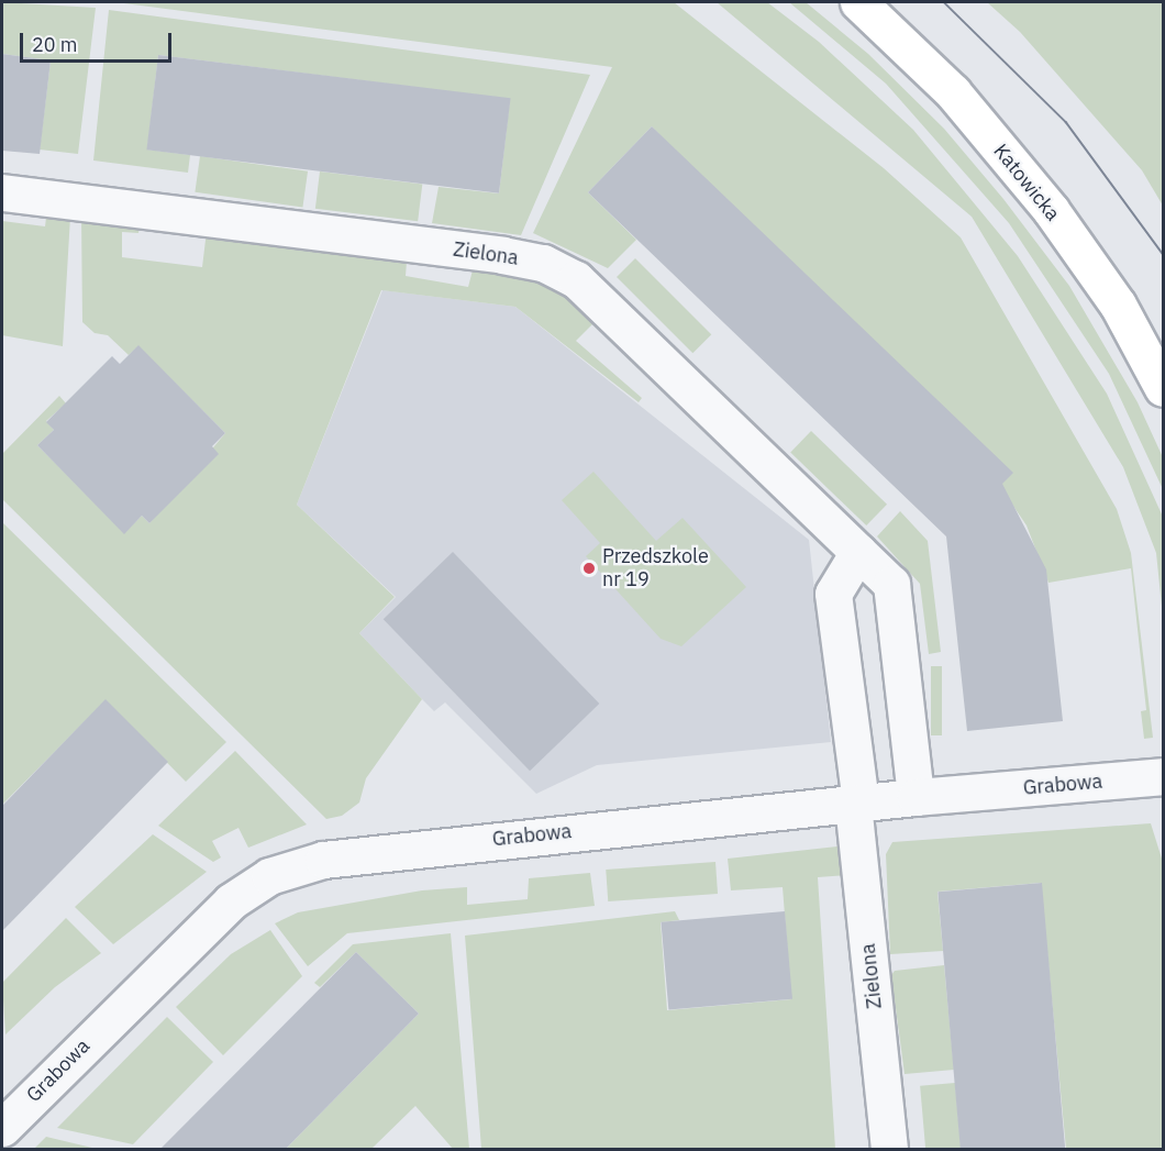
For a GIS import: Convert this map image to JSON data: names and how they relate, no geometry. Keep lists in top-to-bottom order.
{
  "streets": {
    "main road": ["Katowicka"],
    "street": ["Zielona", "Grabowa"]
  },
  "crossings": [
    ["Zielona", "Grabowa"]
  ],
  "places": ["Przedszkole nr 19"],
  "scale_bar": "20 m"
}
